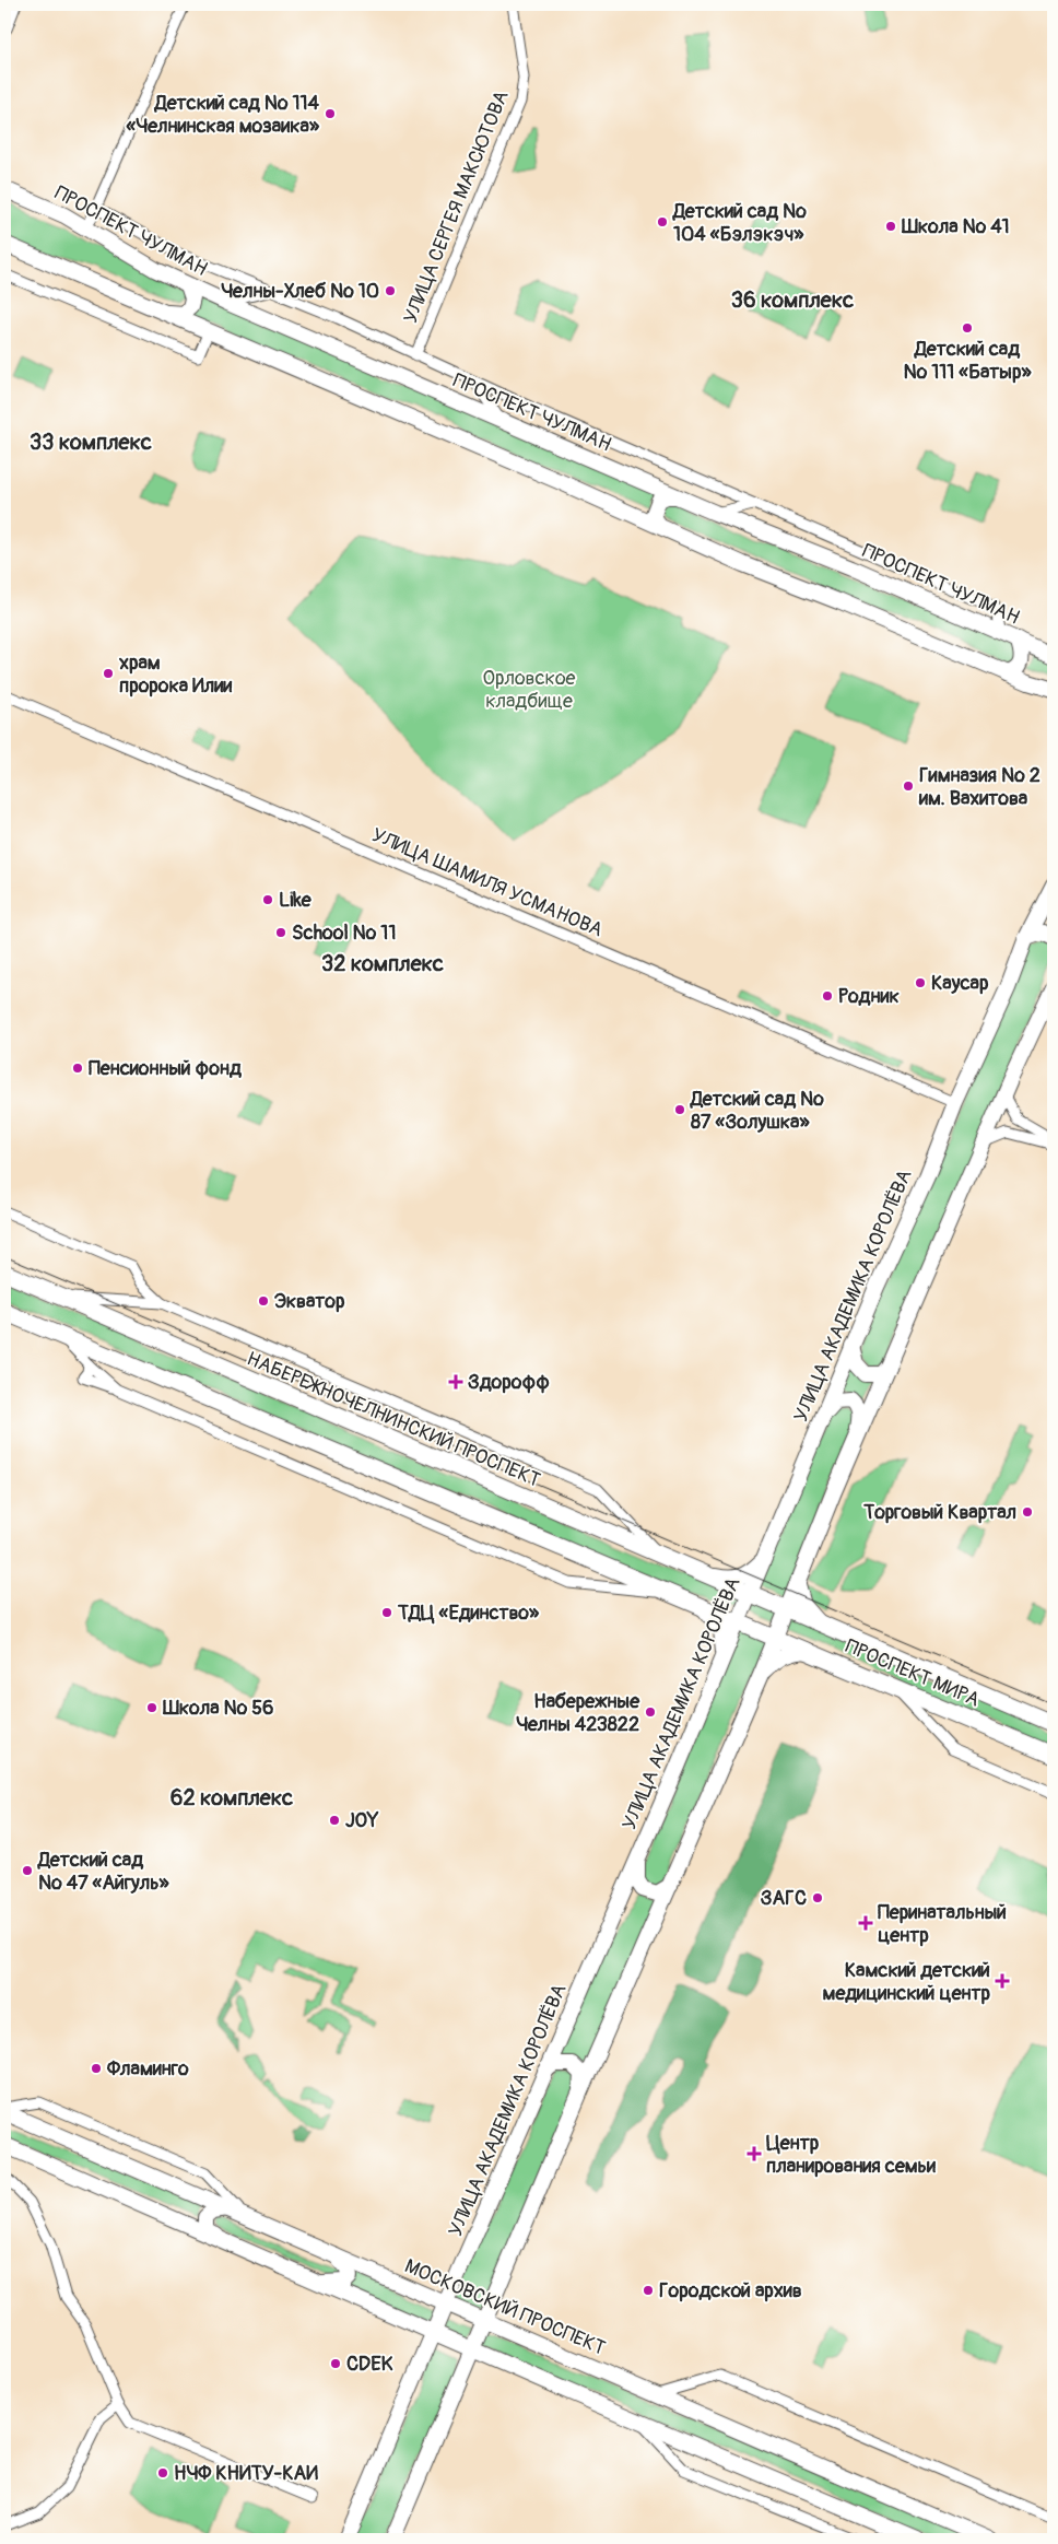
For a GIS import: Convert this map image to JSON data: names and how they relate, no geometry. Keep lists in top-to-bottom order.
{
  "streets": {
    "main road": [
      "ПРОСПЕКТ ЧУЛМАН",
      "УЛИЦА АКАДЕМИКА КОРОЛЁВА",
      "НАБЕРЕЖНОЧЕЛНИНСКИЙ ПРОСПЕКТ",
      "ПРОСПЕКТ МИРА",
      "МОСКОВСКИЙ ПРОСПЕКТ"
    ],
    "street": ["УЛИЦА СЕРГЕЯ МАКСЮТОВА", "УЛИЦА ШАМИЛЯ УСМАНОВА"]
  },
  "crossings": [
    ["УЛИЦА ШАМИЛЯ УСМАНОВА", "УЛИЦА АКАДЕМИКА КОРОЛЁВА"],
    ["УЛИЦА АКАДЕМИКА КОРОЛЁВА", "НАБЕРЕЖНОЧЕЛНИНСКИЙ ПРОСПЕКТ"],
    ["УЛИЦА АКАДЕМИКА КОРОЛЁВА", "ПРОСПЕКТ МИРА"],
    ["УЛИЦА АКАДЕМИКА КОРОЛЁВА", "МОСКОВСКИЙ ПРОСПЕКТ"],
    ["НАБЕРЕЖНОЧЕЛНИНСКИЙ ПРОСПЕКТ", "ПРОСПЕКТ МИРА"]
  ],
  "districts": [
    "36 комплекс",
    "33 комплекс",
    "32 комплекс",
    "62 комплекс"
  ],
  "parks": ["Орловское кладбище"],
  "places": {
    "other": [
      "Детский сад № 114 «Челнинская мозаика»",
      "Детский сад № 104 «Бэлэкэч»",
      "Школа № 41",
      "Челны-Хлеб № 10",
      "Детский сад № 111 «Батыр»",
      "храм пророка Илии",
      "Гимназия № 2 им. Вахитова",
      "Like",
      "School № 11",
      "Каусар",
      "Родник",
      "Пенсионный фонд",
      "Детский сад № 87 «Золушка»",
      "Экватор",
      "Торговый Квартал",
      "ТДЦ «Единство»",
      "Школа № 56",
      "Набережные Челны 423822",
      "JOY",
      "Детский сад № 47 «Айгуль»",
      "ЗАГС",
      "Фламинго",
      "Городской архив",
      "CDEK",
      "НЧФ КНИТУ-КАИ"
    ],
    "health": [
      "Здорофф",
      "Перинатальный центр",
      "Камский детский медицинский центр",
      "Центр планирования семьи"
    ]
  }
}
